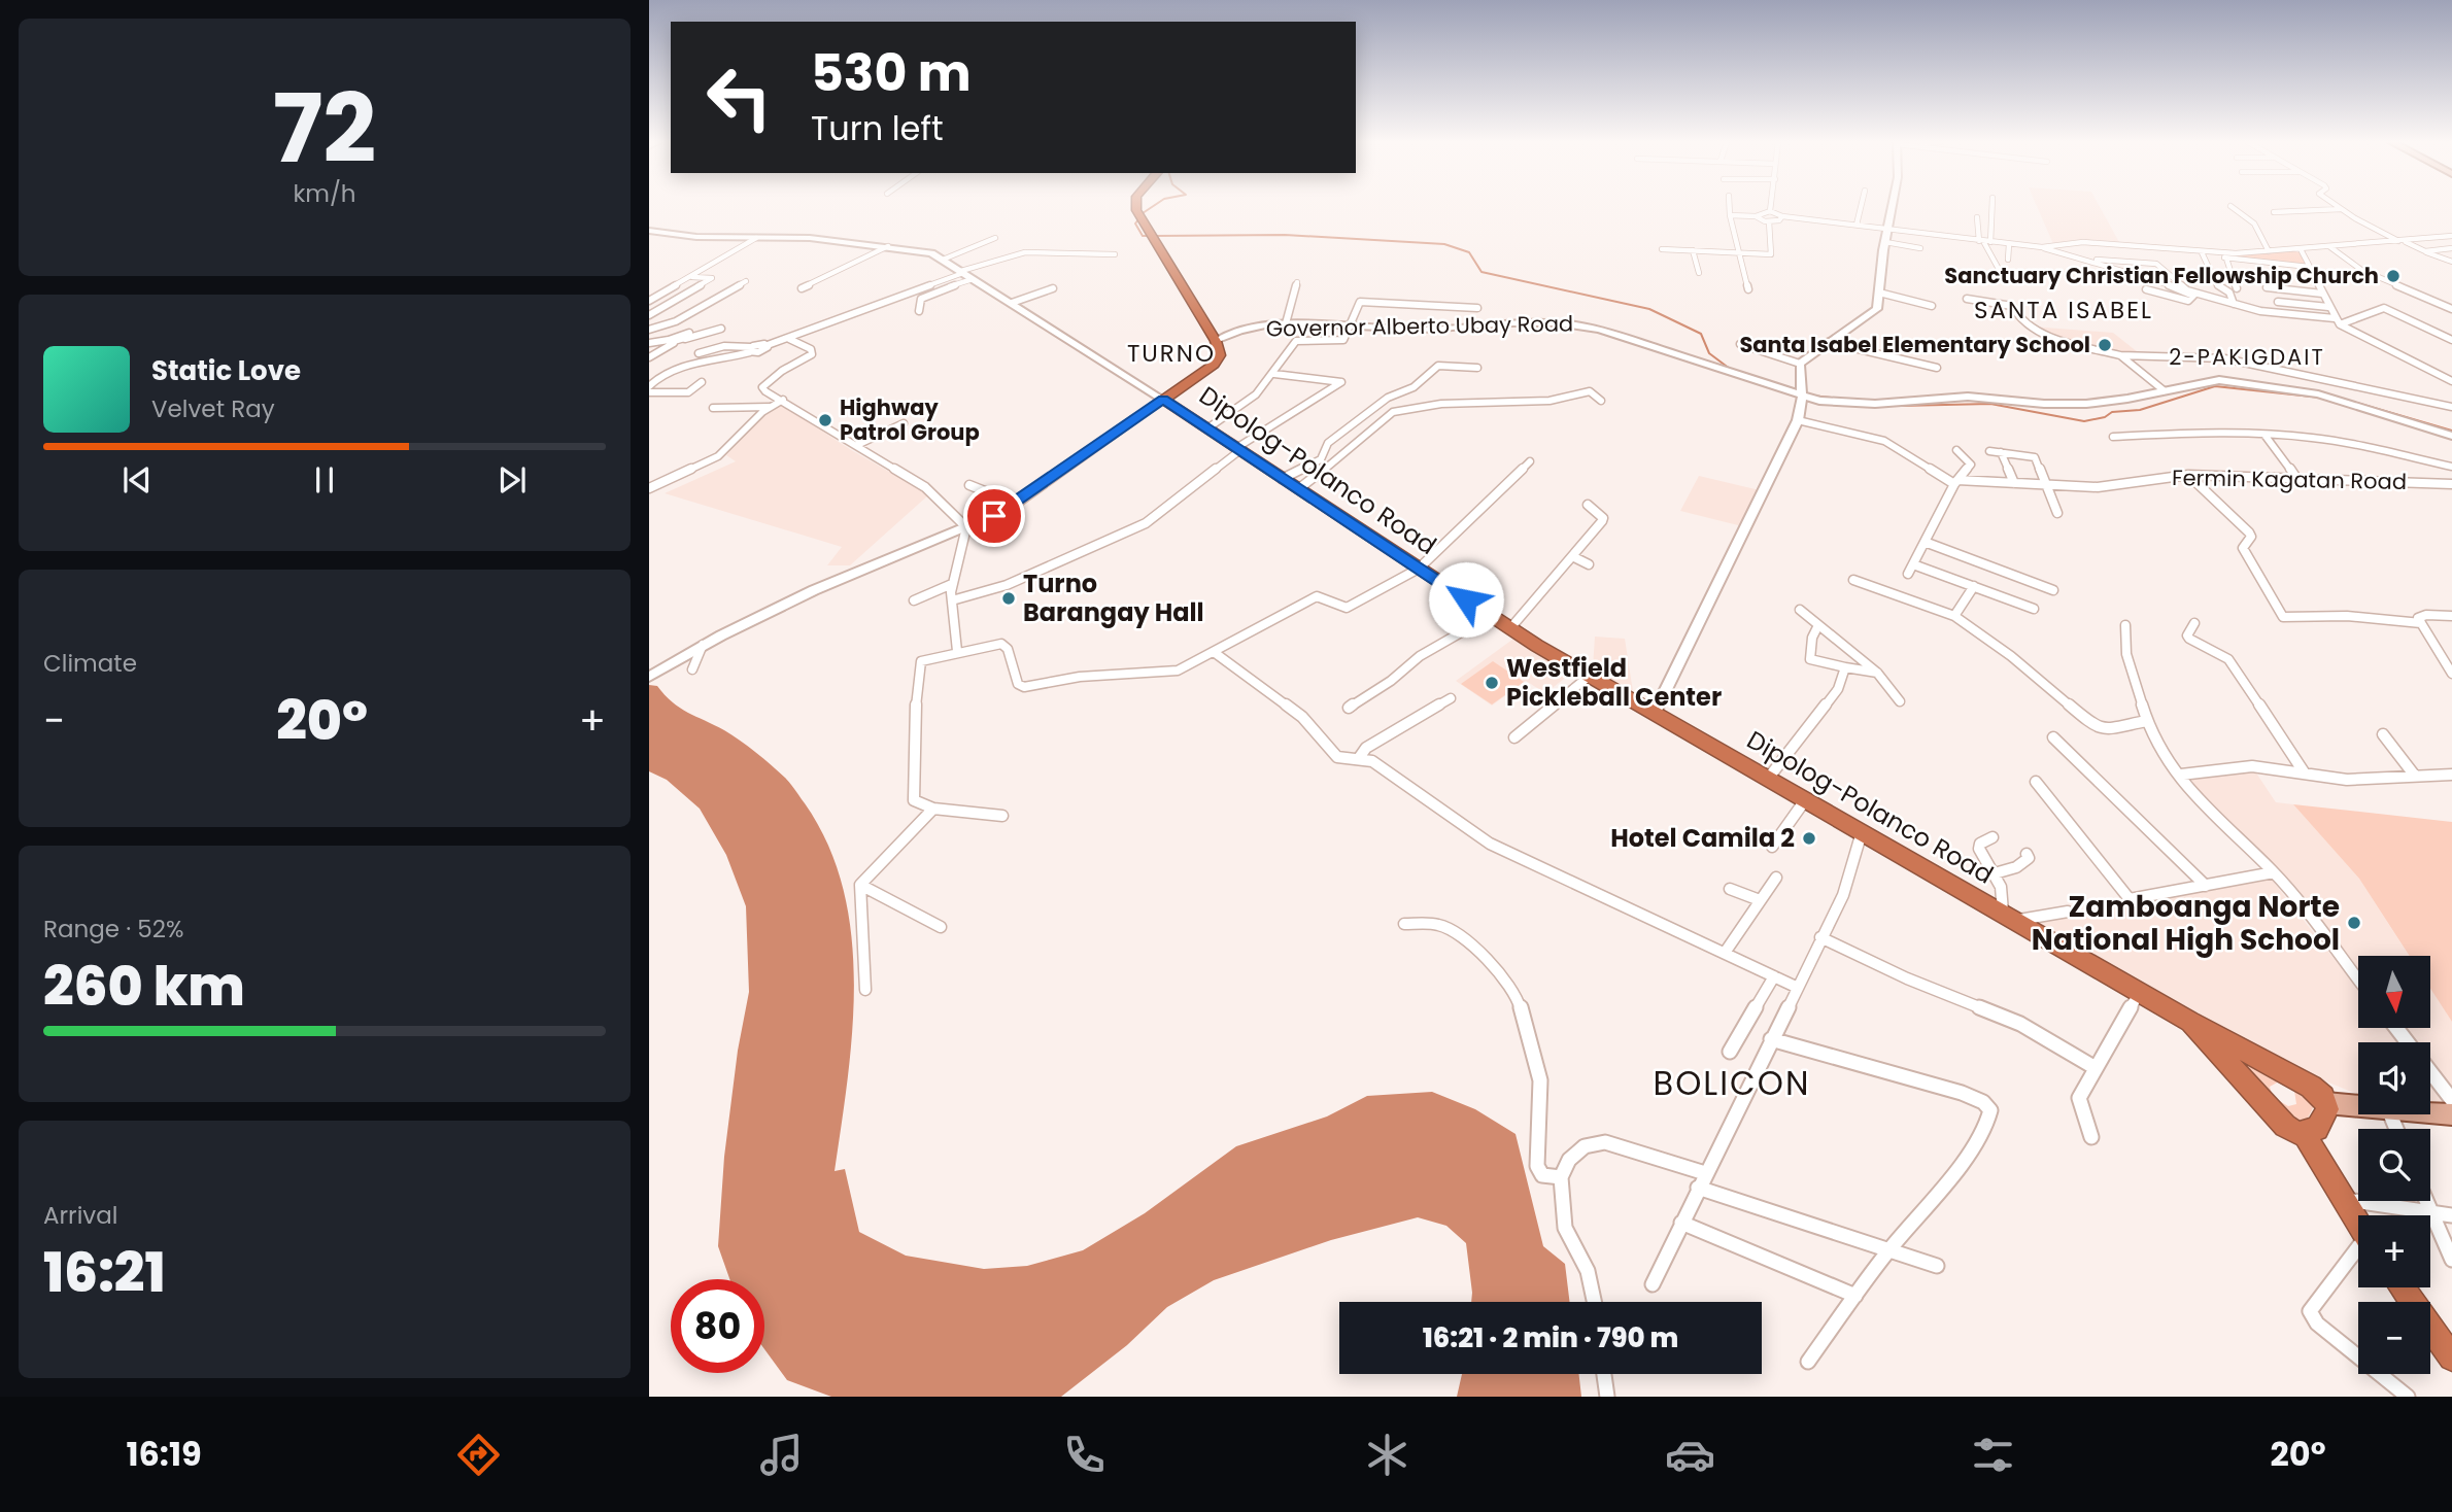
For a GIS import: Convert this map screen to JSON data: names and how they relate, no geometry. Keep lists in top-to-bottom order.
{
  "streets": {
    "highway": ["Dipolog-Polanco Road"],
    "main road": ["Governor Alberto Ubay Road"],
    "street": ["Fermin Kagatan Road"]
  },
  "districts": [
    "SANTA ISABEL",
    "TURNO",
    "2-PAKIGDAIT",
    "BOLICON"
  ],
  "places": [
    "Sanctuary Christian Fellowship Church",
    "Santa Isabel Elementary School",
    "Highway Patrol Group",
    "Turno Barangay Hall",
    "Westfield Pickleball Center",
    "Hotel Camila 2",
    "Zamboanga Norte National High School"
  ],
  "north": "bottom",
  "page": {
    "tile": [
      ["72", "km/h"],
      "Climate",
      ["Range · 52%", "260 km"],
      ["Arrival", "16:21"]
    ],
    "turn": ["530 m", "Turn left"],
    "song": ["Static Love", "Velvet Ray"],
    "heat": ["−", "20°", "+"],
    "map_buttons": ["+", "−"],
    "limit": "80",
    "trip": "16:21 · 2 min · 790 m",
    "tabs": ["16:19", "20°"]
  }
}
